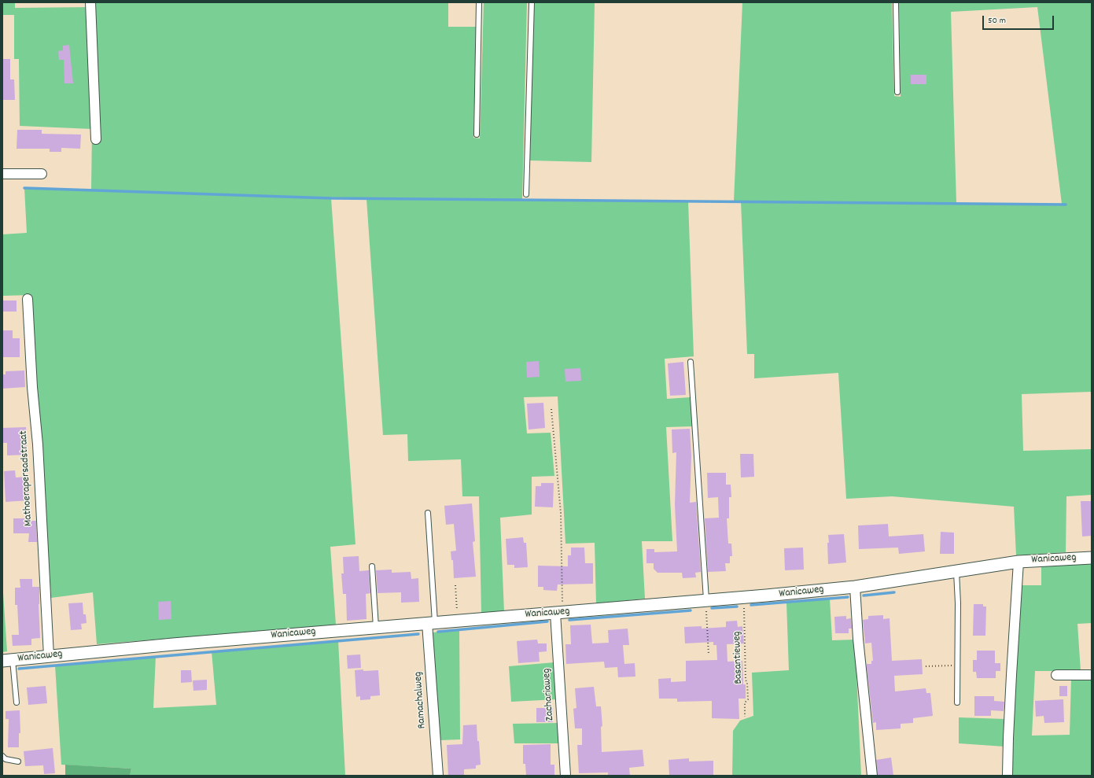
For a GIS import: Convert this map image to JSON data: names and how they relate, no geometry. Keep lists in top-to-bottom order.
{
  "streets": {
    "street": [
      "Mathoerapersadstraat",
      "Wanicaweg",
      "Zachariaweg",
      "Ramachalweg"
    ],
    "path": ["Basantieweg"]
  },
  "crossings": [
    ["Mathoerapersadstraat", "Wanicaweg"],
    ["Wanicaweg", "Basantieweg"],
    ["Wanicaweg", "Zachariaweg"],
    ["Wanicaweg", "Ramachalweg"]
  ],
  "scale_bar": "50 m"
}
